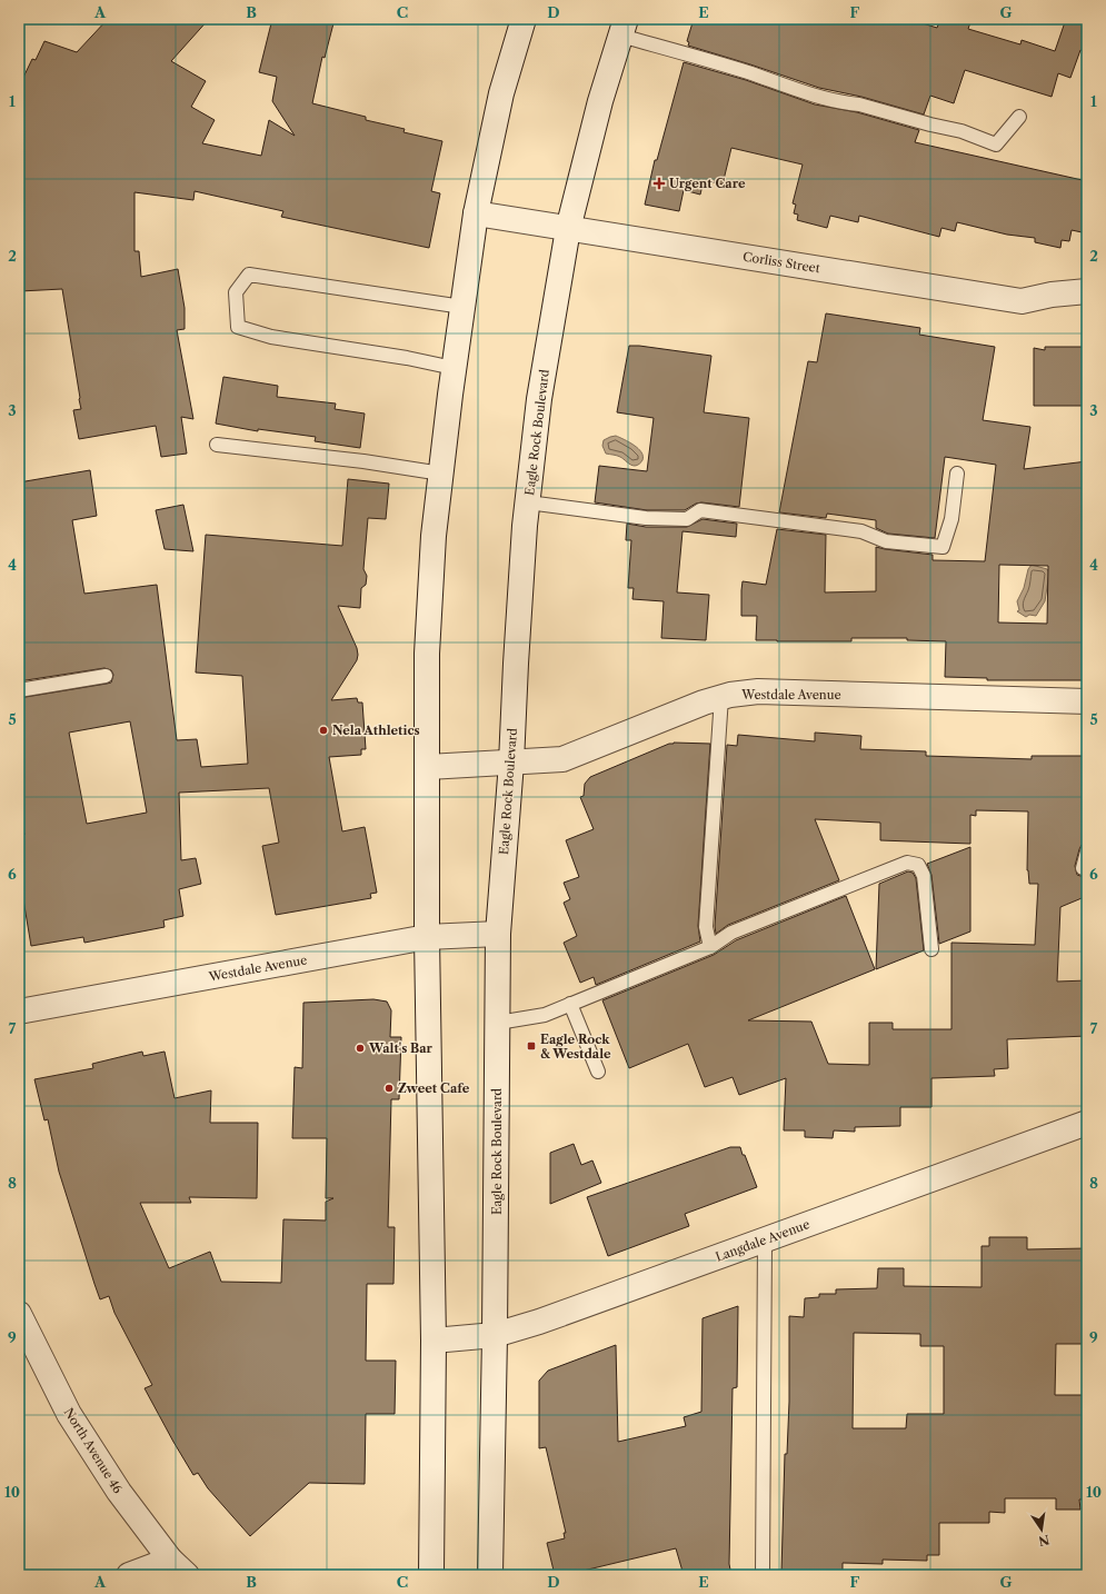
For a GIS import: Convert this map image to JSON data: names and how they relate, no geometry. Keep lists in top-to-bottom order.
{
  "streets": {
    "main road": [
      "Corliss Street",
      "Eagle Rock Boulevard",
      "Westdale Avenue",
      "Langdale Avenue",
      "North Avenue 46"
    ]
  },
  "crossings": [
    ["Corliss Street", "Eagle Rock Boulevard"],
    ["Eagle Rock Boulevard", "Westdale Avenue"],
    ["Eagle Rock Boulevard", "Langdale Avenue"]
  ],
  "places": {
    "health": ["Urgent Care"],
    "other": ["Nela Athletics", "Walt's Bar", "Zweet Cafe"],
    "transit": ["Eagle Rock & Westdale"]
  },
  "north": "bottom",
  "grid": {
    "columns": [
      "A",
      "B",
      "C",
      "D",
      "E",
      "F",
      "G"
    ],
    "rows": [
      "1",
      "2",
      "3",
      "4",
      "5",
      "6",
      "7",
      "8",
      "9",
      "10"
    ]
  }
}
